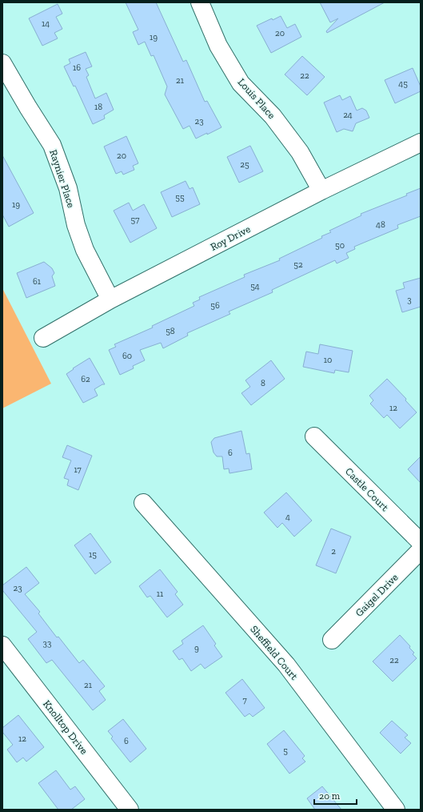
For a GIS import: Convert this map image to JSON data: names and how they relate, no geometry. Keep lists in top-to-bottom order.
{
  "streets": {
    "street": [
      "Louis Place",
      "Raynier Place",
      "Roy Drive",
      "Castle Court",
      "Gaigel Drive",
      "Sheffield Court",
      "Knolltop Drive"
    ]
  },
  "crossings": [
    ["Louis Place", "Roy Drive"],
    ["Raynier Place", "Roy Drive"]
  ],
  "house_numbers": [
    "14",
    "20",
    "19",
    "16",
    "22",
    "21",
    "45",
    "18",
    "24",
    "23",
    "20",
    "25",
    "55",
    "19",
    "57",
    "48",
    "50",
    "52",
    "61",
    "54",
    "3",
    "56",
    "58",
    "60",
    "10",
    "62",
    "8",
    "12",
    "6",
    "17",
    "4",
    "2",
    "15",
    "23",
    "11",
    "33",
    "9",
    "22",
    "21",
    "7",
    "12",
    "6",
    "5"
  ],
  "scale_bar": "20 m"
}
